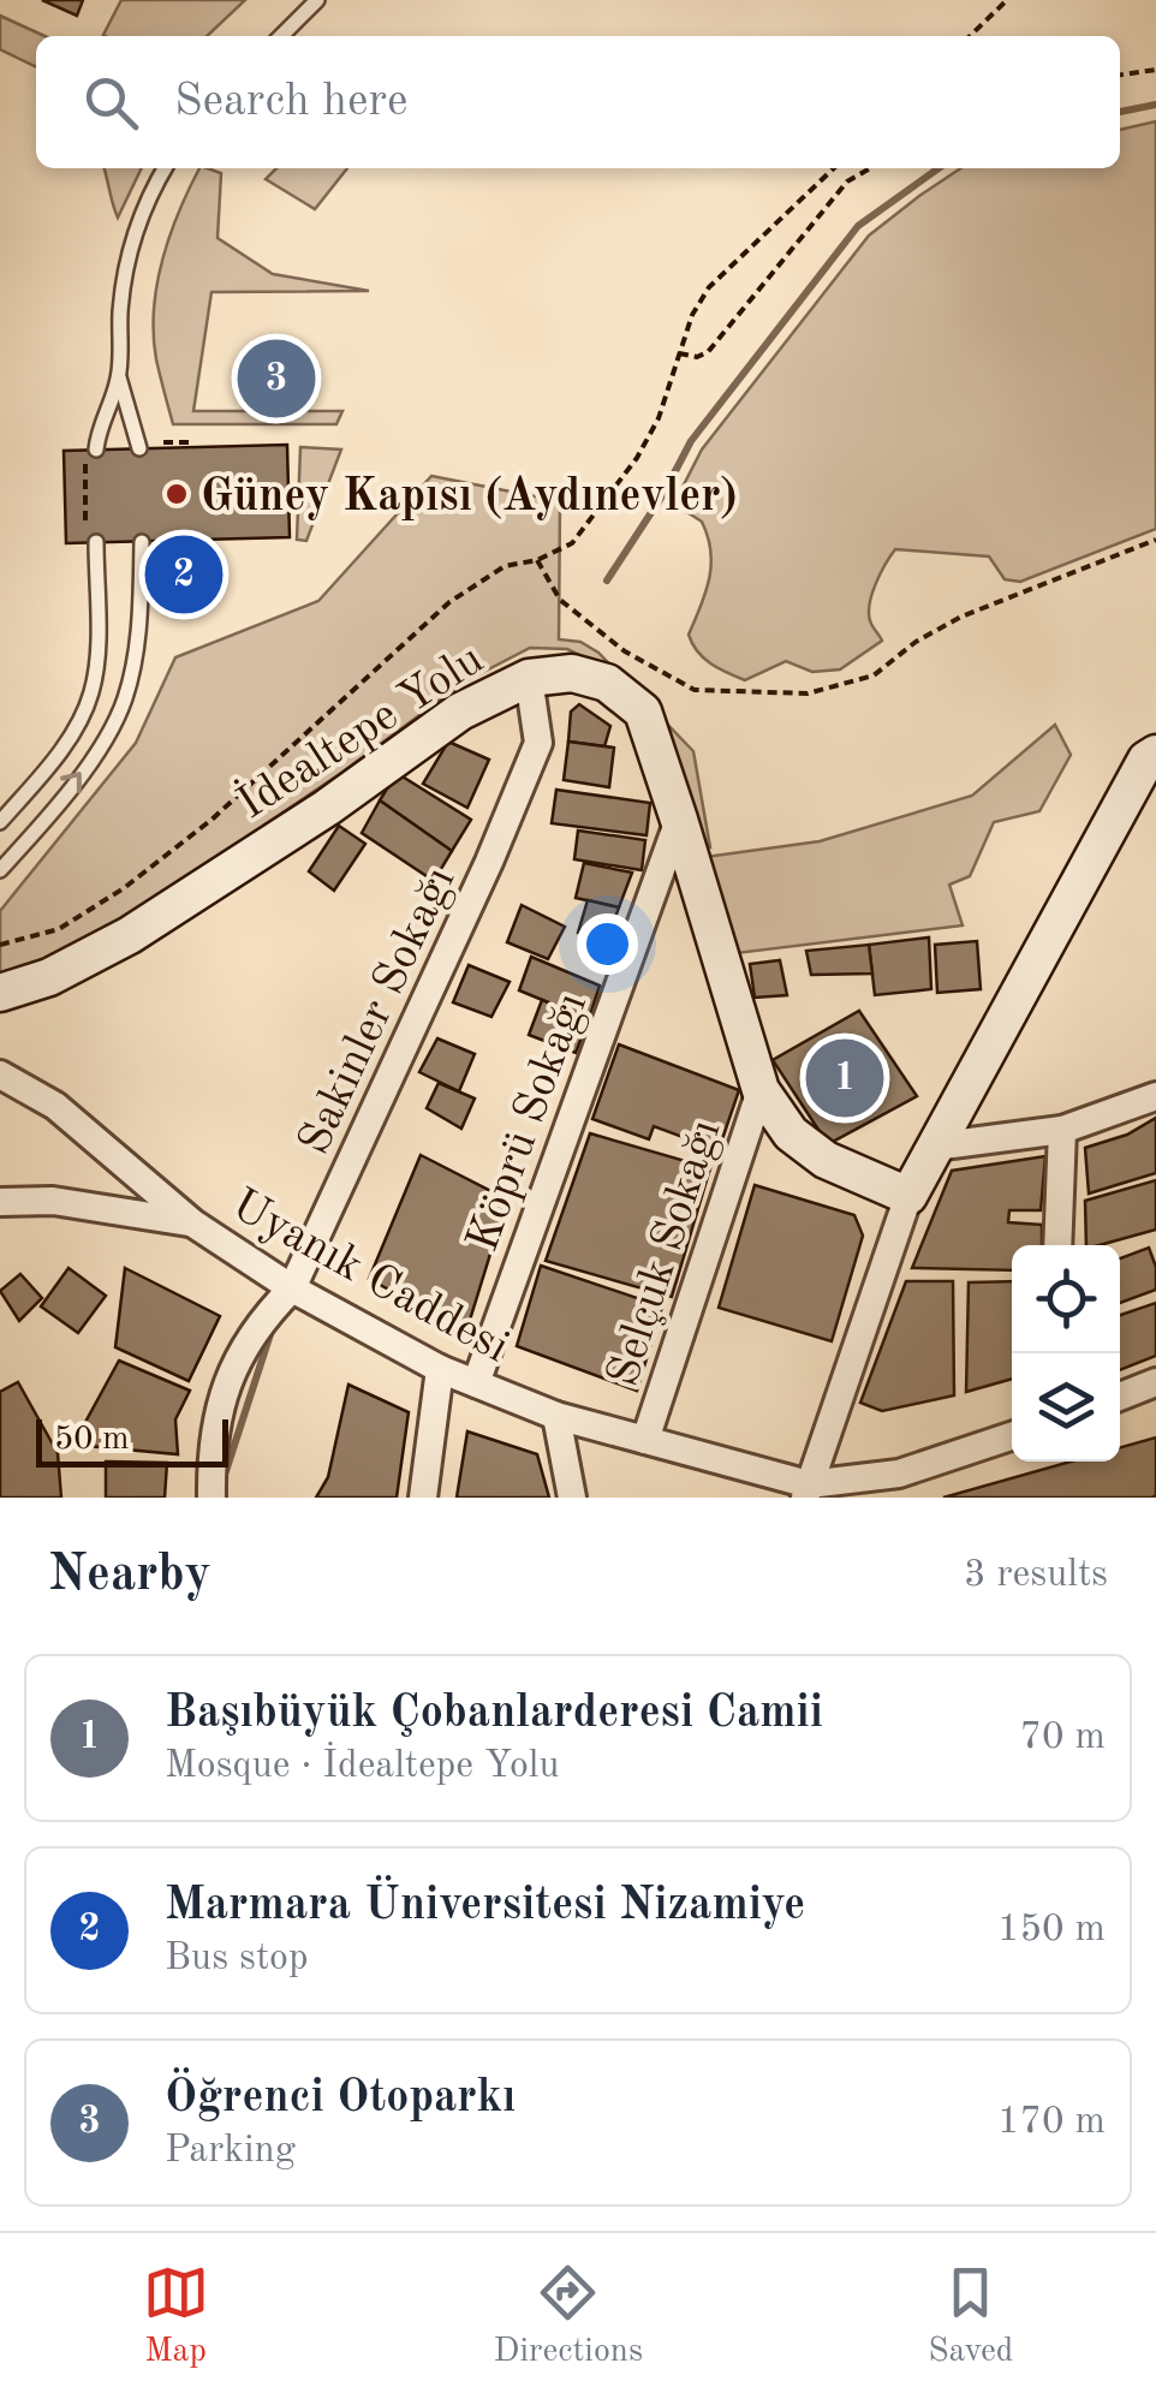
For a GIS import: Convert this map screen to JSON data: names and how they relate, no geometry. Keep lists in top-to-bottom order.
{
  "streets": {
    "main road": ["İdealtepe Yolu"],
    "street": [
      "Sakinler Sokağı",
      "Köprü Sokağı",
      "Selçuk Sokağı",
      "Uyanık Caddesi"
    ]
  },
  "crossings": [
    ["İdealtepe Yolu", "Sakinler Sokağı"],
    ["İdealtepe Yolu", "Köprü Sokağı"],
    ["İdealtepe Yolu", "Selçuk Sokağı"],
    ["Sakinler Sokağı", "Uyanık Caddesi"],
    ["Köprü Sokağı", "Uyanık Caddesi"],
    ["Selçuk Sokağı", "Uyanık Caddesi"]
  ],
  "places": ["Güney Kapısı (Aydınevler)"],
  "scale_bar": "50 m",
  "page": {
    "search": "Search here",
    "pins": ["3", "2", "1"],
    "scale": "50 m",
    "heading": ["Nearby", "3 results"],
    "list": [
      {
        "mark": "1",
        "name": "Başıbüyük Çobanlarderesi Camii",
        "note": "Mosque · İdealtepe Yolu",
        "value": "70 m"
      },
      {
        "mark": "2",
        "name": "Marmara Üniversitesi Nizamiye",
        "note": "Bus stop",
        "value": "150 m"
      },
      {
        "mark": "3",
        "name": "Öğrenci Otoparkı",
        "note": "Parking",
        "value": "170 m"
      }
    ],
    "nav": ["Map", "Directions", "Saved"]
  }
}
